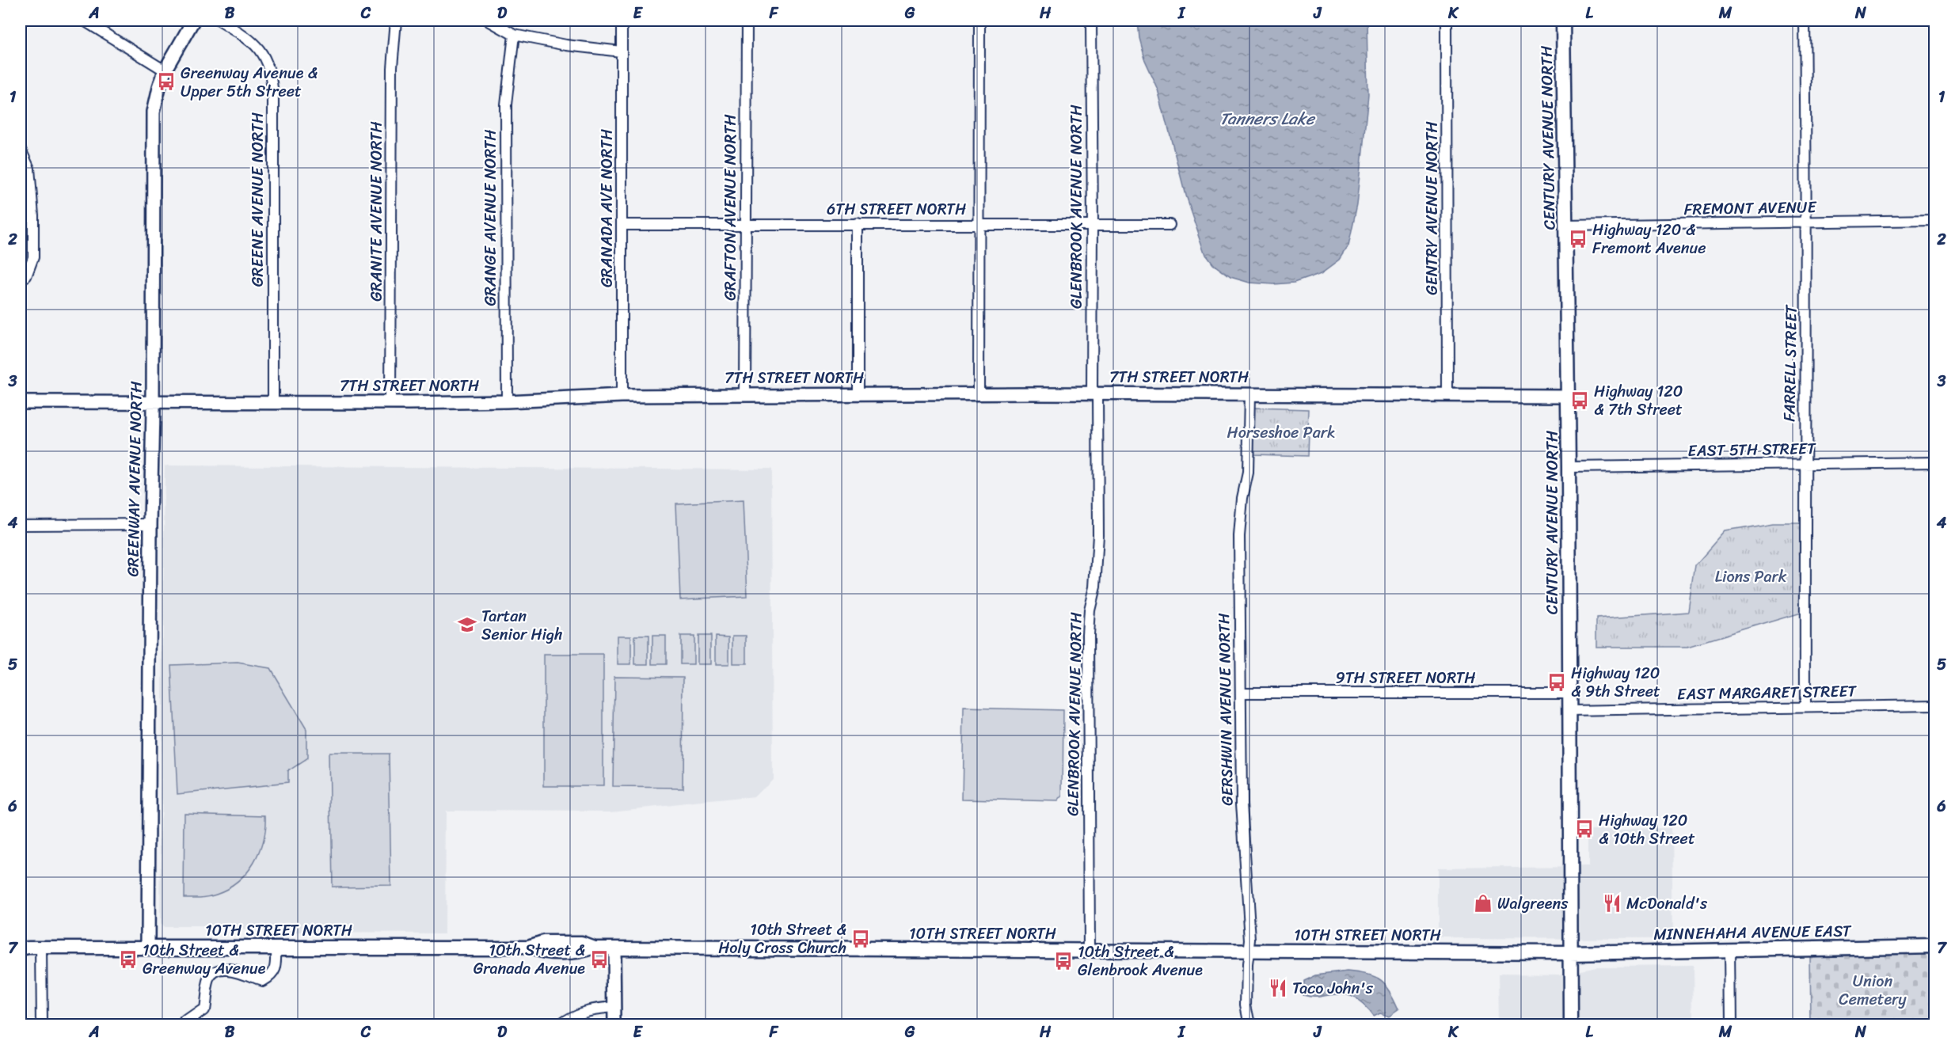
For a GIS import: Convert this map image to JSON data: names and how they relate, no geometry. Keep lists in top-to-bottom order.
{
  "streets": {
    "main road": ["CENTURY AVENUE NORTH", "10TH STREET NORTH", "MINNEHAHA AVENUE EAST"],
    "street": [
      "GREENE AVENUE NORTH",
      "GLENBROOK AVENUE NORTH",
      "GRAFTON AVENUE NORTH",
      "GRANADA AVE NORTH",
      "GENTRY AVENUE NORTH",
      "FREMONT AVENUE",
      "6TH STREET NORTH",
      "GRANITE AVENUE NORTH",
      "GRANGE AVENUE NORTH",
      "FARRELL STREET",
      "7TH STREET NORTH",
      "EAST 5TH STREET",
      "GREENWAY AVENUE NORTH",
      "9TH STREET NORTH",
      "EAST MARGARET STREET",
      "GERSHWIN AVENUE NORTH"
    ]
  },
  "crossings": [
    ["CENTURY AVENUE NORTH", "FREMONT AVENUE"],
    ["CENTURY AVENUE NORTH", "7TH STREET NORTH"],
    ["CENTURY AVENUE NORTH", "EAST 5TH STREET"],
    ["CENTURY AVENUE NORTH", "9TH STREET NORTH"],
    ["CENTURY AVENUE NORTH", "EAST MARGARET STREET"],
    ["CENTURY AVENUE NORTH", "10TH STREET NORTH"],
    ["CENTURY AVENUE NORTH", "MINNEHAHA AVENUE EAST"],
    ["GREENE AVENUE NORTH", "7TH STREET NORTH"],
    ["GLENBROOK AVENUE NORTH", "6TH STREET NORTH"],
    ["GLENBROOK AVENUE NORTH", "7TH STREET NORTH"],
    ["GLENBROOK AVENUE NORTH", "10TH STREET NORTH"],
    ["GRAFTON AVENUE NORTH", "6TH STREET NORTH"],
    ["GRAFTON AVENUE NORTH", "7TH STREET NORTH"],
    ["GRANADA AVE NORTH", "6TH STREET NORTH"],
    ["GRANADA AVE NORTH", "7TH STREET NORTH"],
    ["GENTRY AVENUE NORTH", "7TH STREET NORTH"],
    ["FREMONT AVENUE", "FARRELL STREET"],
    ["GRANITE AVENUE NORTH", "7TH STREET NORTH"],
    ["GRANGE AVENUE NORTH", "7TH STREET NORTH"],
    ["FARRELL STREET", "EAST 5TH STREET"],
    ["FARRELL STREET", "EAST MARGARET STREET"],
    ["7TH STREET NORTH", "GREENWAY AVENUE NORTH"],
    ["7TH STREET NORTH", "GERSHWIN AVENUE NORTH"],
    ["GREENWAY AVENUE NORTH", "10TH STREET NORTH"],
    ["9TH STREET NORTH", "GERSHWIN AVENUE NORTH"],
    ["GERSHWIN AVENUE NORTH", "10TH STREET NORTH"],
    ["10TH STREET NORTH", "MINNEHAHA AVENUE EAST"]
  ],
  "water": ["Tanners Lake"],
  "parks": ["Horseshoe Park", "Lions Park", "Union Cemetery"],
  "places": {
    "bus stop": [
      "Greenway Avenue & Upper 5th Street",
      "Highway 120 & Fremont Avenue",
      "Highway 120 & 7th Street",
      "Highway 120 & 9th Street",
      "Highway 120 & 10th Street",
      "10th Street & Holy Cross Church",
      "10th Street & Greenway Avenue",
      "10th Street & Granada Avenue",
      "10th Street & Glenbrook Avenue"
    ],
    "school or university": ["Tartan Senior High"],
    "shop": ["Walgreens"],
    "restaurant": ["McDonald's", "Taco John's"]
  },
  "grid": {
    "columns": [
      "A",
      "B",
      "C",
      "D",
      "E",
      "F",
      "G",
      "H",
      "I",
      "J",
      "K",
      "L",
      "M",
      "N"
    ],
    "rows": [
      "1",
      "2",
      "3",
      "4",
      "5",
      "6",
      "7"
    ]
  }
}
